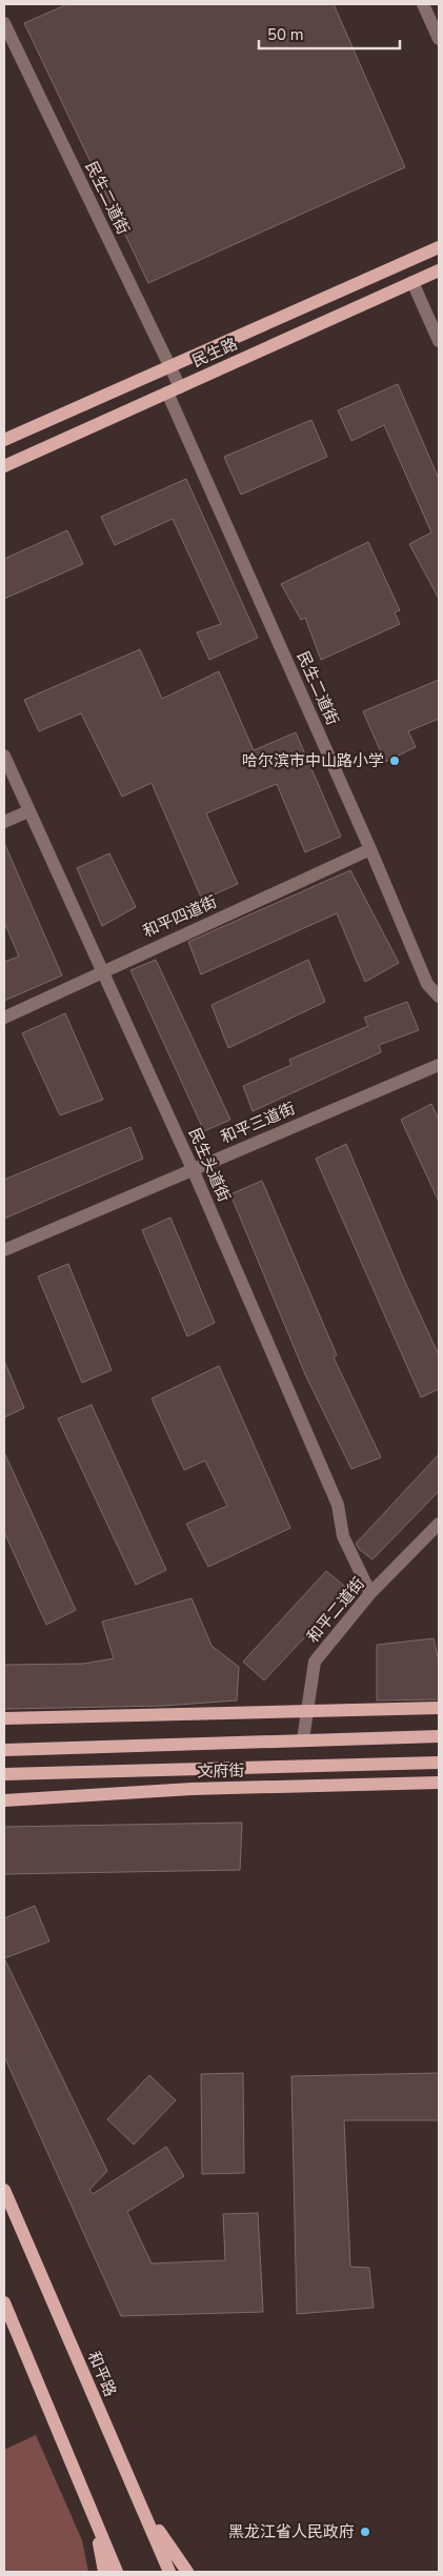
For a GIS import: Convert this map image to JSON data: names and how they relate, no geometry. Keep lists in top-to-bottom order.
{
  "streets": {
    "main road": ["民生路", "文府街", "和平路"],
    "street": [
      "民生二道街",
      "和平四道街",
      "和平三道街",
      "民生头道街",
      "和平二道街"
    ]
  },
  "crossings": [
    ["民生二道街", "民生路"],
    ["民生二道街", "和平四道街"],
    ["和平四道街", "民生头道街"],
    ["和平三道街", "民生头道街"],
    ["民生头道街", "和平二道街"],
    ["和平二道街", "文府街"]
  ],
  "places": ["哈尔滨市中山路小学", "黑龙江省人民政府"],
  "scale_bar": "50 m"
}
